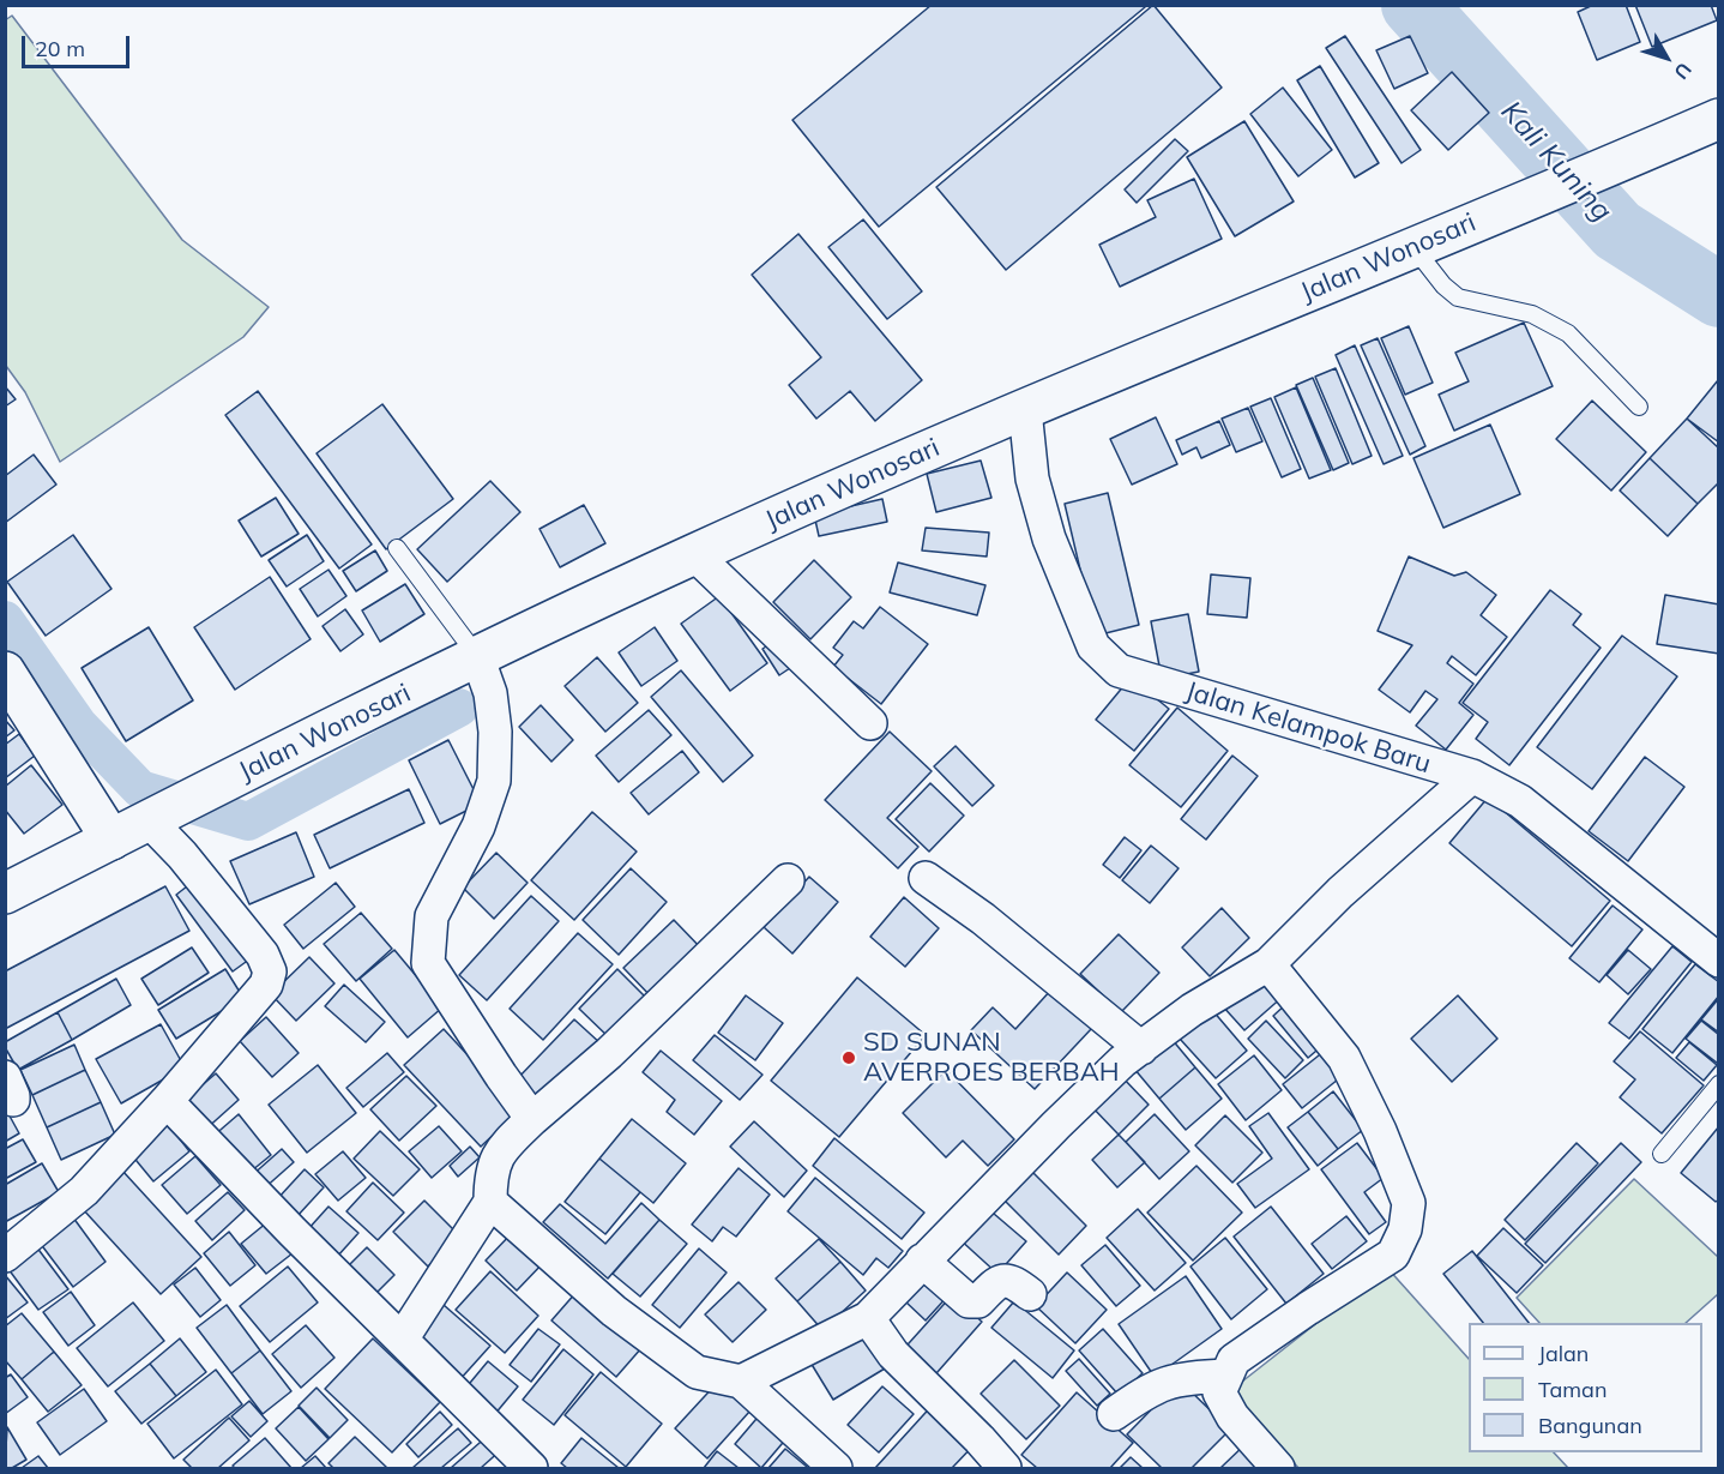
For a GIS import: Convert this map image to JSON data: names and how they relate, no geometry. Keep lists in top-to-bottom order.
{
  "streets": {
    "main road": ["Jalan Wonosari"],
    "street": ["Jalan Kelampok Baru"]
  },
  "crossings": [
    ["Jalan Wonosari", "Jalan Kelampok Baru"]
  ],
  "water": ["Kali Kuning"],
  "places": ["SD SUNAN AVERROES BERBAH"],
  "legend": ["Jalan", "Taman", "Bangunan"],
  "scale_bar": "20 m",
  "north": "bottom right"
}
